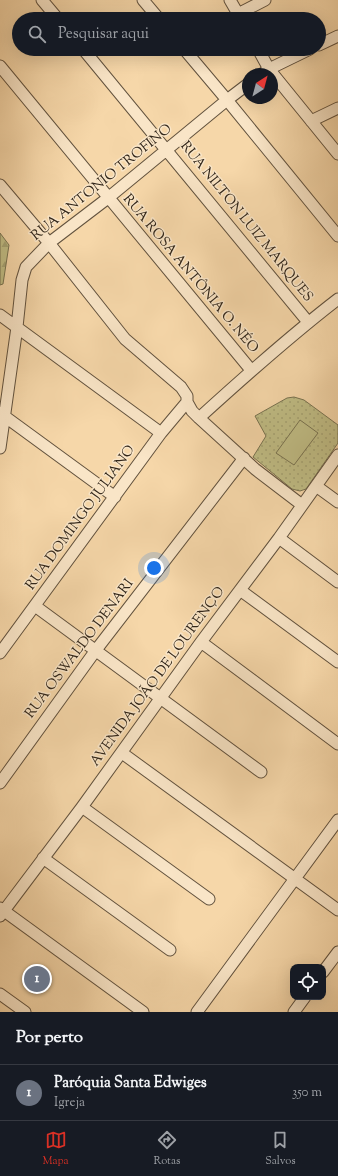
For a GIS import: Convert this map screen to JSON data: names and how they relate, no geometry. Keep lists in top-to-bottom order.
{
  "streets": {
    "street": [
      "RUA ANTONIO TROFINO",
      "RUA NILTON LUIZ MARQUES",
      "RUA ROSA ANTÔNIA O. NÉO",
      "RUA DOMINGO JULIANO",
      "RUA OSWALDO DENARI",
      "AVENIDA JOÃO DE LOURENÇO"
    ]
  },
  "crossings": [
    ["RUA ANTONIO TROFINO", "RUA NILTON LUIZ MARQUES"],
    ["RUA ANTONIO TROFINO", "RUA ROSA ANTÔNIA O. NÉO"]
  ],
  "north": "top right",
  "page": {
    "search": "Pesquisar aqui",
    "pins": "1",
    "heading": "Por perto",
    "list": [
      {
        "mark": "1",
        "name": "Paróquia Santa Edwiges",
        "note": "Igreja",
        "value": "350 m"
      }
    ],
    "nav": ["Mapa", "Rotas", "Salvos"]
  }
}
